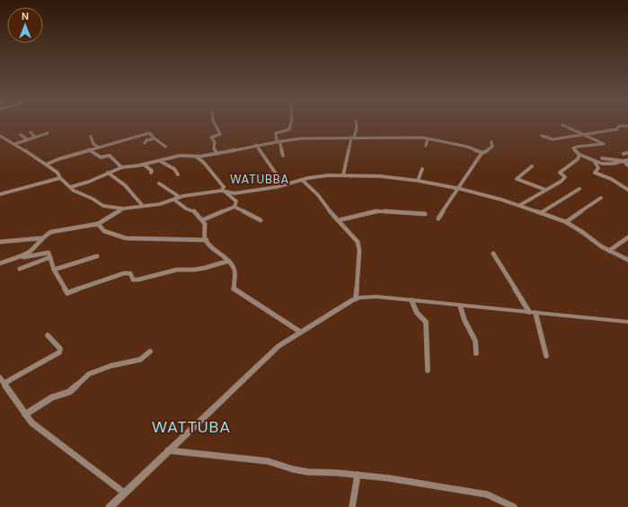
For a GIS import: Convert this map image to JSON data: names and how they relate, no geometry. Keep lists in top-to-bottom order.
{
  "districts": ["WATUBBA", "WATTUBA"],
  "north": "top"
}
